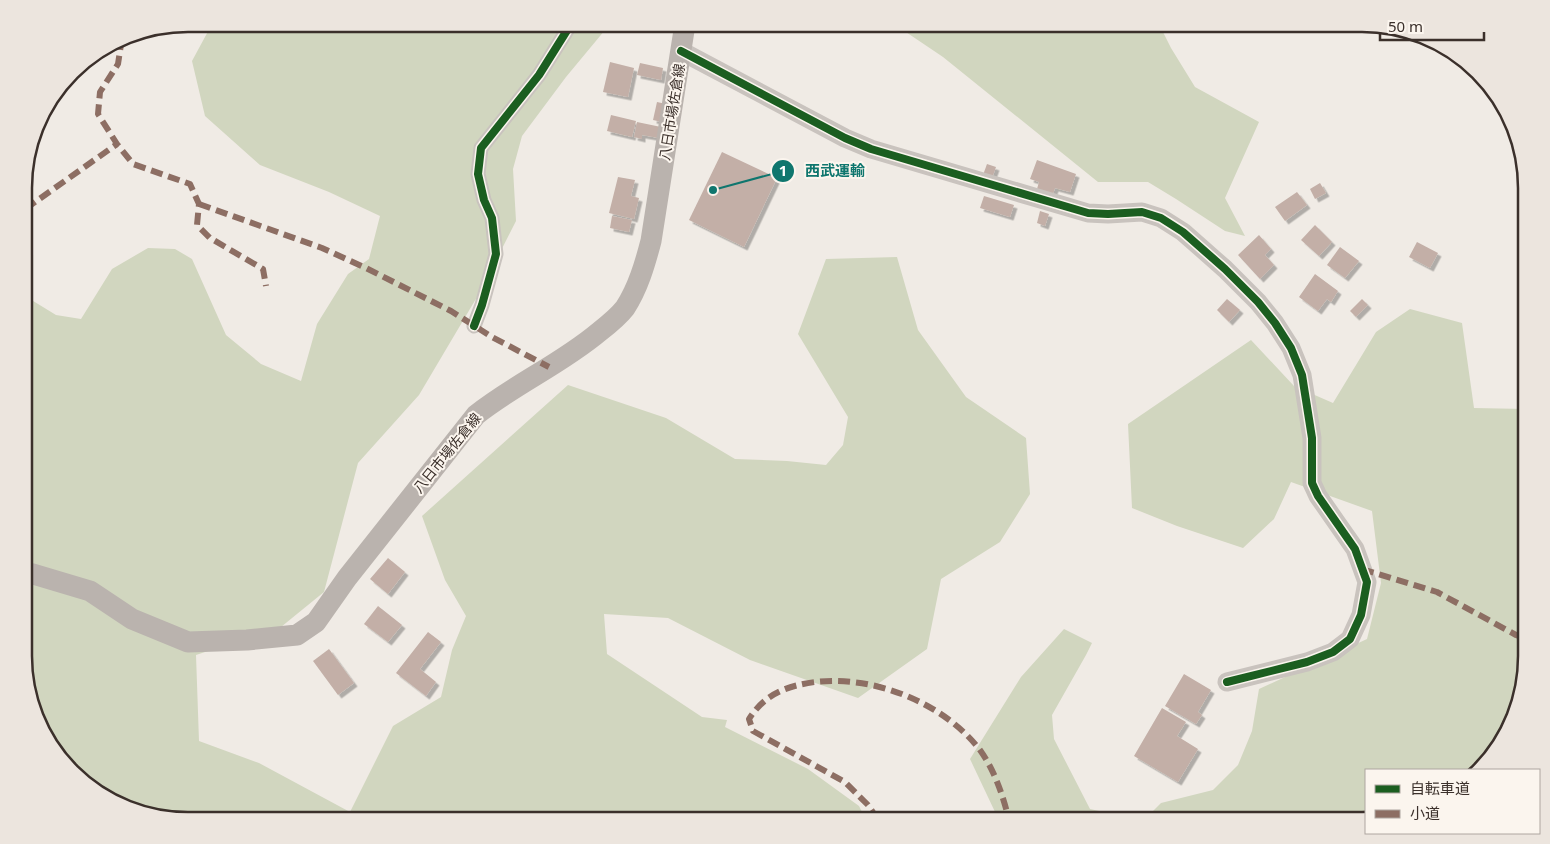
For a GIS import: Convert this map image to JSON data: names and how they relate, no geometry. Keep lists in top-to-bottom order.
{
  "streets": {
    "main road": ["八日市場佐倉線"]
  },
  "places": ["西武運輸"],
  "legend": ["自転車道", "小道"],
  "scale_bar": "50 m"
}
